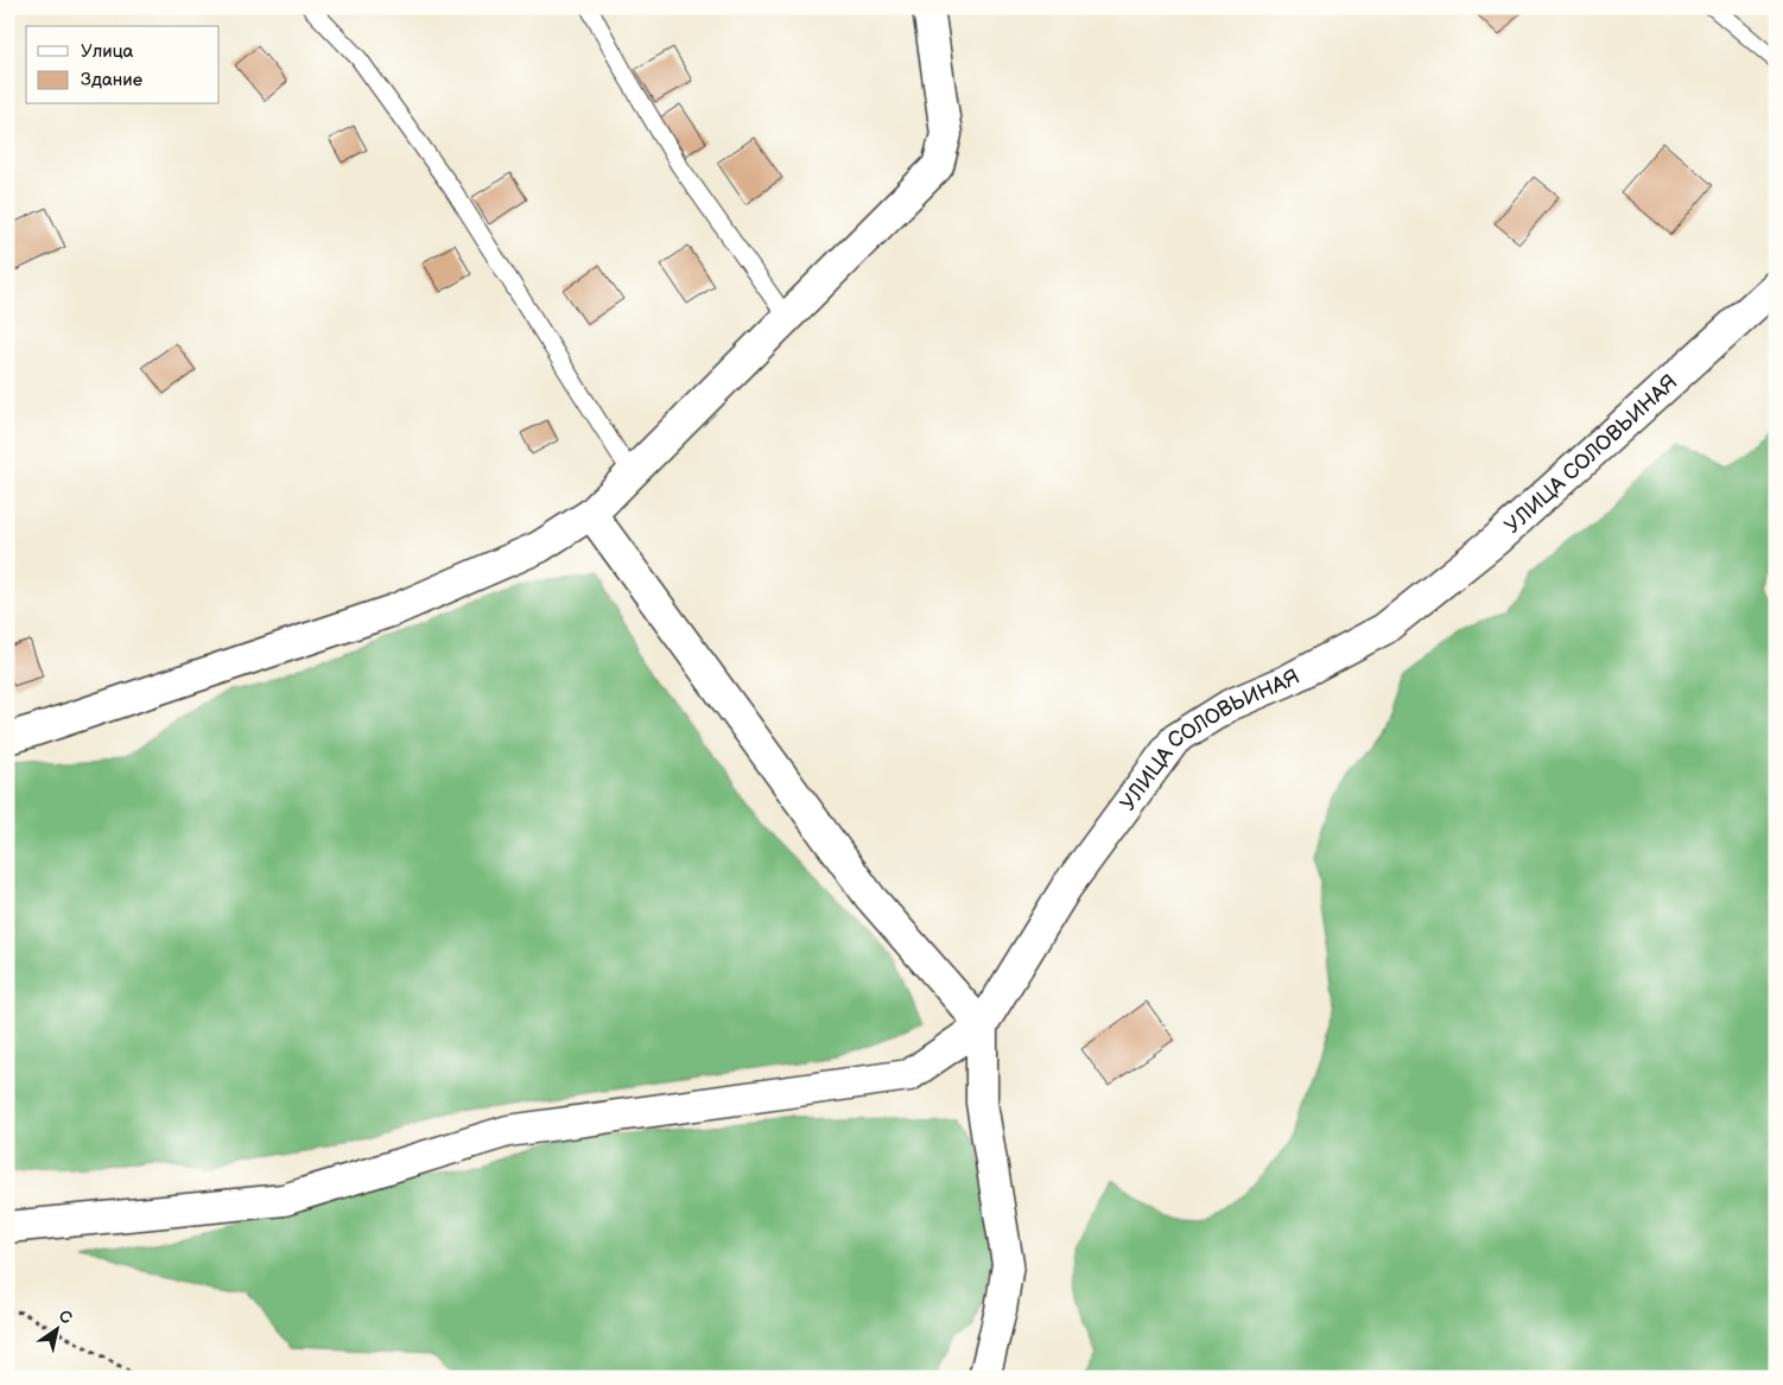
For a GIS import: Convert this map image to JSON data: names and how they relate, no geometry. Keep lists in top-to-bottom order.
{
  "streets": {
    "street": ["УЛИЦА СОЛОВЬИНАЯ"]
  },
  "legend": ["Улица", "Здание"],
  "north": "top right"
}
